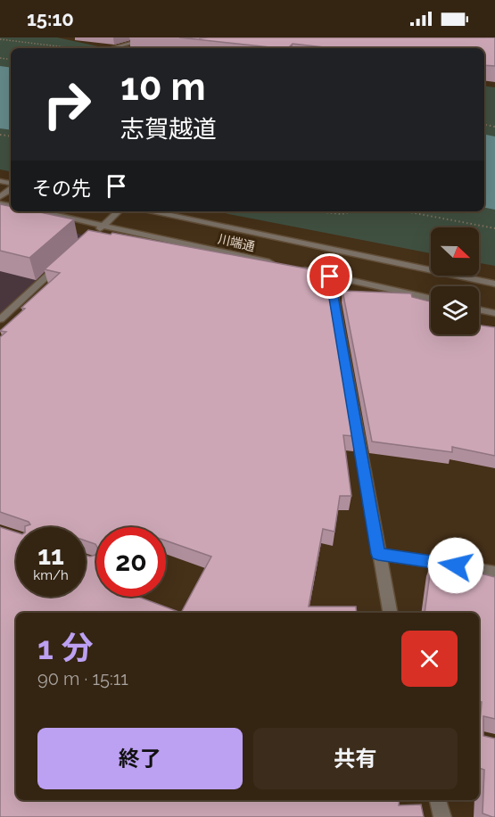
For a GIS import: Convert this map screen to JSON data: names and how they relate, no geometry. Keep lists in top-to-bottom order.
{
  "streets": {
    "street": ["川端通"]
  },
  "north": "right",
  "page": {
    "status": "15:10",
    "turn": ["10 m", "志賀越道"],
    "then": "その先",
    "speed": "11 km/h",
    "limit": "20",
    "heading": ["1 分", "90 m · 15:11"],
    "buttons": ["終了", "共有"]
  }
}
